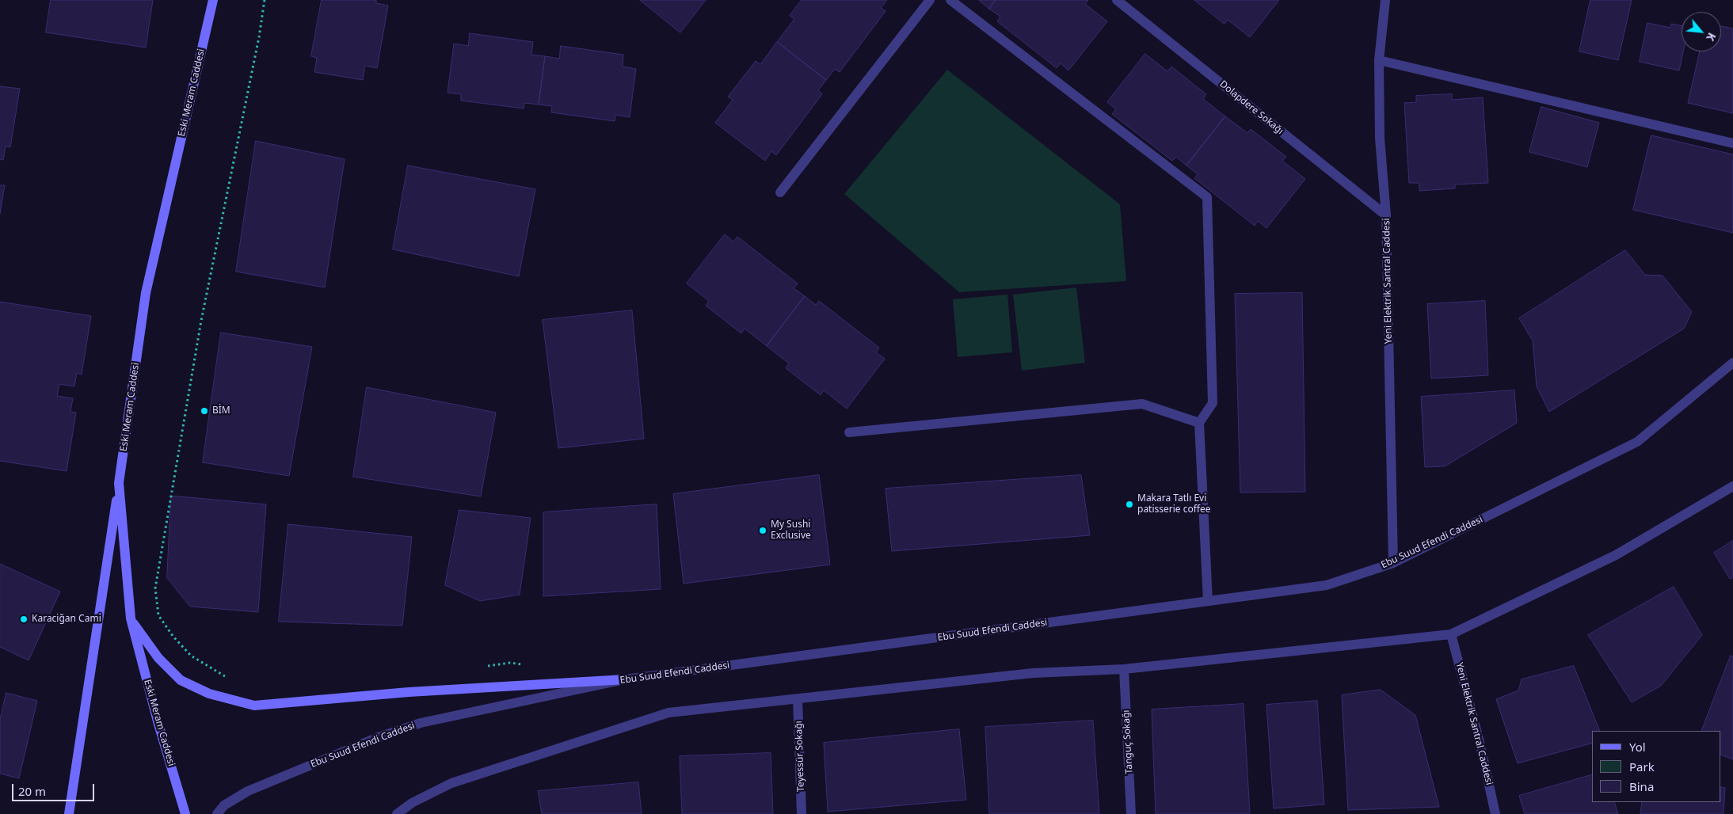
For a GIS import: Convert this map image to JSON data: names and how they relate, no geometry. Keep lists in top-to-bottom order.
{
  "streets": {
    "main road": ["Eski Meram Caddesi"],
    "street": [
      "Dolapdere Sokağı",
      "Yeni Elektrik Santral Caddesi",
      "Ebu Suud Efendi Caddesi",
      "Tanguç Sokağı",
      "Teyessür Sokağı"
    ]
  },
  "crossings": [
    ["Dolapdere Sokağı", "Yeni Elektrik Santral Caddesi"],
    ["Yeni Elektrik Santral Caddesi", "Ebu Suud Efendi Caddesi"]
  ],
  "places": [
    "BİM",
    "Makara Tatlı Evi patisserie coffee",
    "My Sushi Exclusive",
    "Karaciğan Cami"
  ],
  "legend": ["Yol", "Park", "Bina"],
  "scale_bar": "20 m",
  "north": "bottom right"
}
